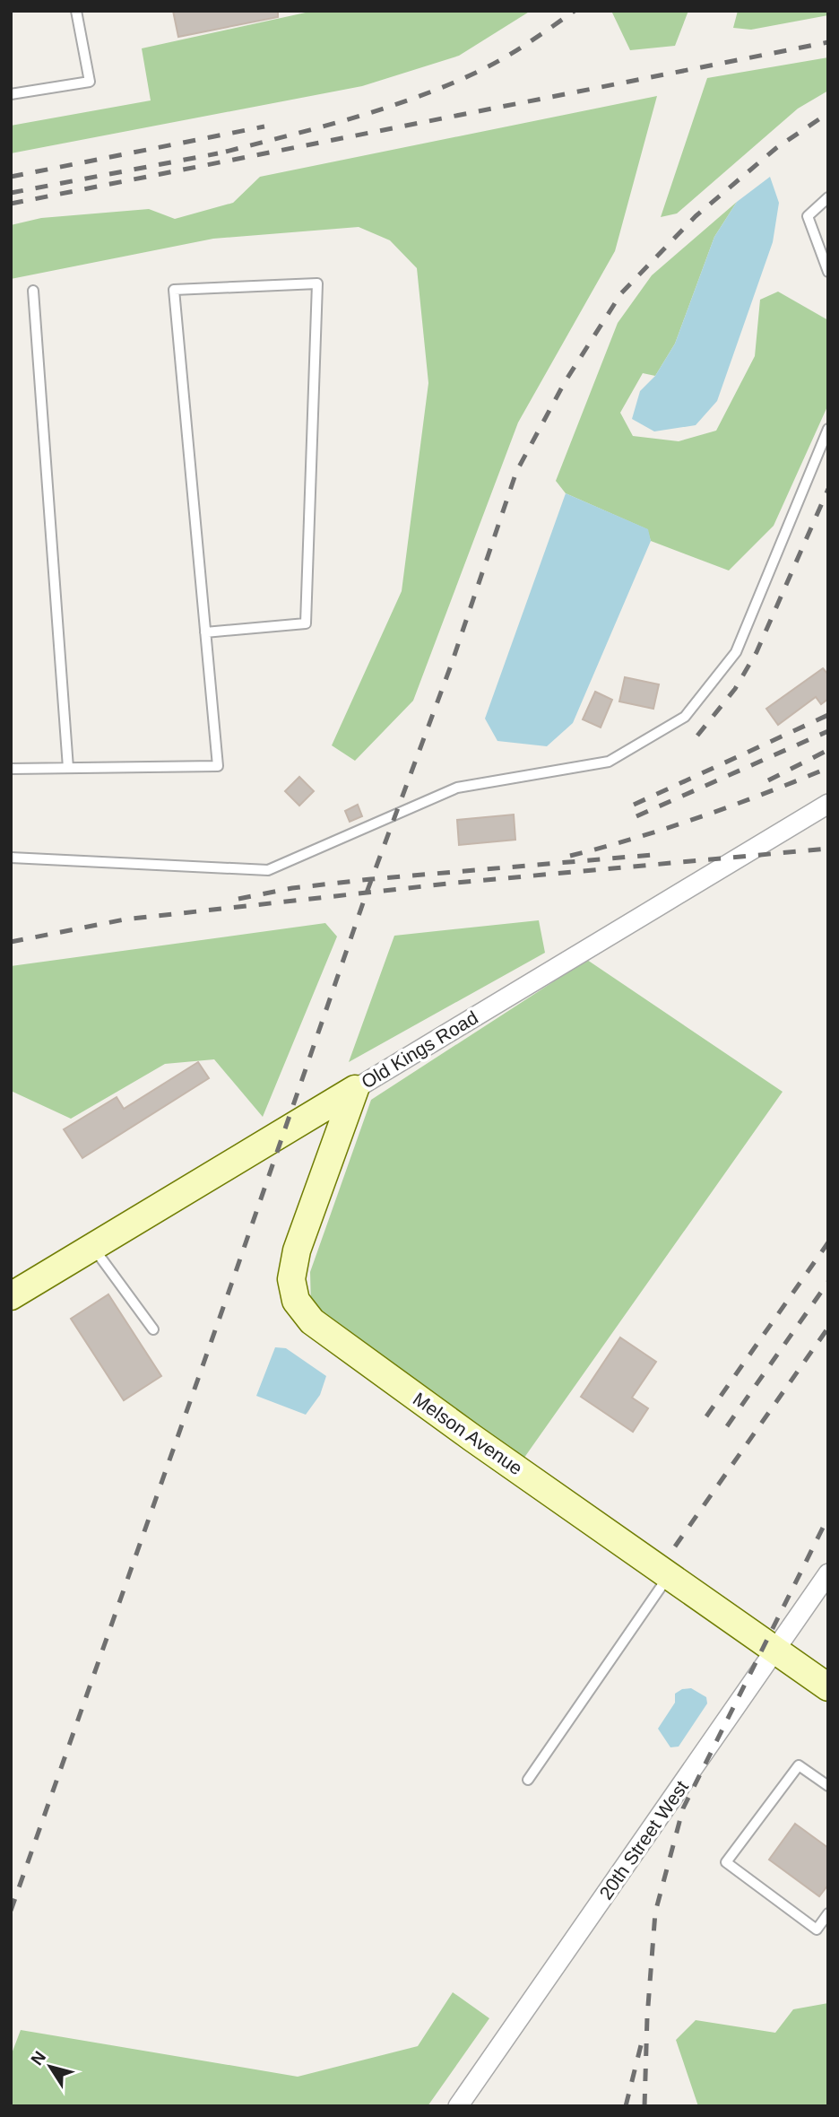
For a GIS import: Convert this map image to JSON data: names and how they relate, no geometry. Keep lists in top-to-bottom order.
{
  "streets": {
    "street": ["Old Kings Road", "Melson Avenue", "20th Street West"]
  },
  "crossings": [
    ["Old Kings Road", "Melson Avenue"],
    ["Melson Avenue", "20th Street West"]
  ],
  "north": "top left"
}
